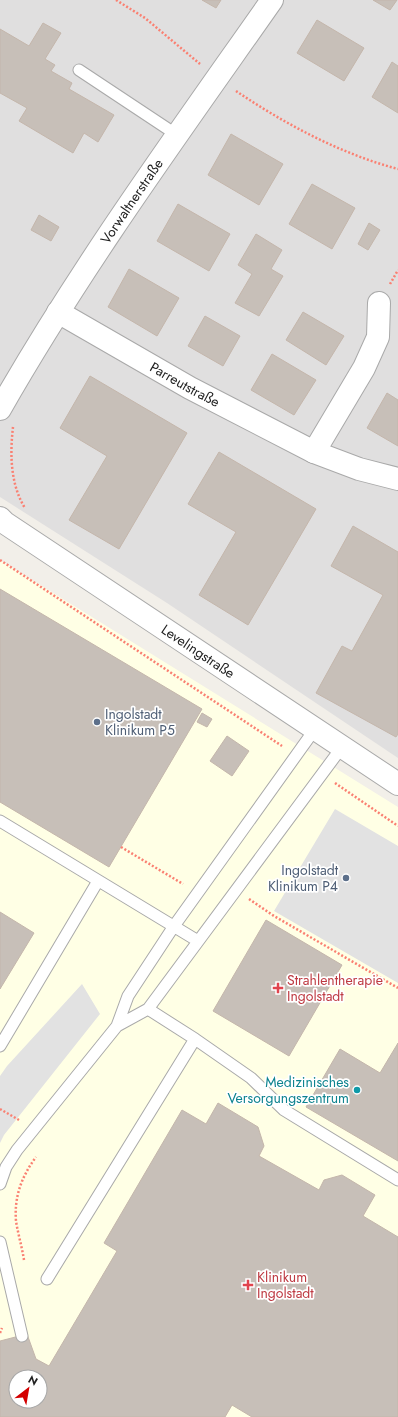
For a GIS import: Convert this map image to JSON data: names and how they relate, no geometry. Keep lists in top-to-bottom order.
{
  "streets": {
    "street": ["Vorwaltnerstraße", "Parreutstraße", "Levelingstraße"]
  },
  "crossings": [
    ["Vorwaltnerstraße", "Parreutstraße"]
  ],
  "places": {
    "other": ["Ingolstadt Klinikum P5", "Ingolstadt Klinikum P4", "Medizinisches Versorgungszentrum"],
    "health": ["Strahlentherapie Ingolstadt", "Klinikum Ingolstadt"]
  },
  "north": "top right"
}
